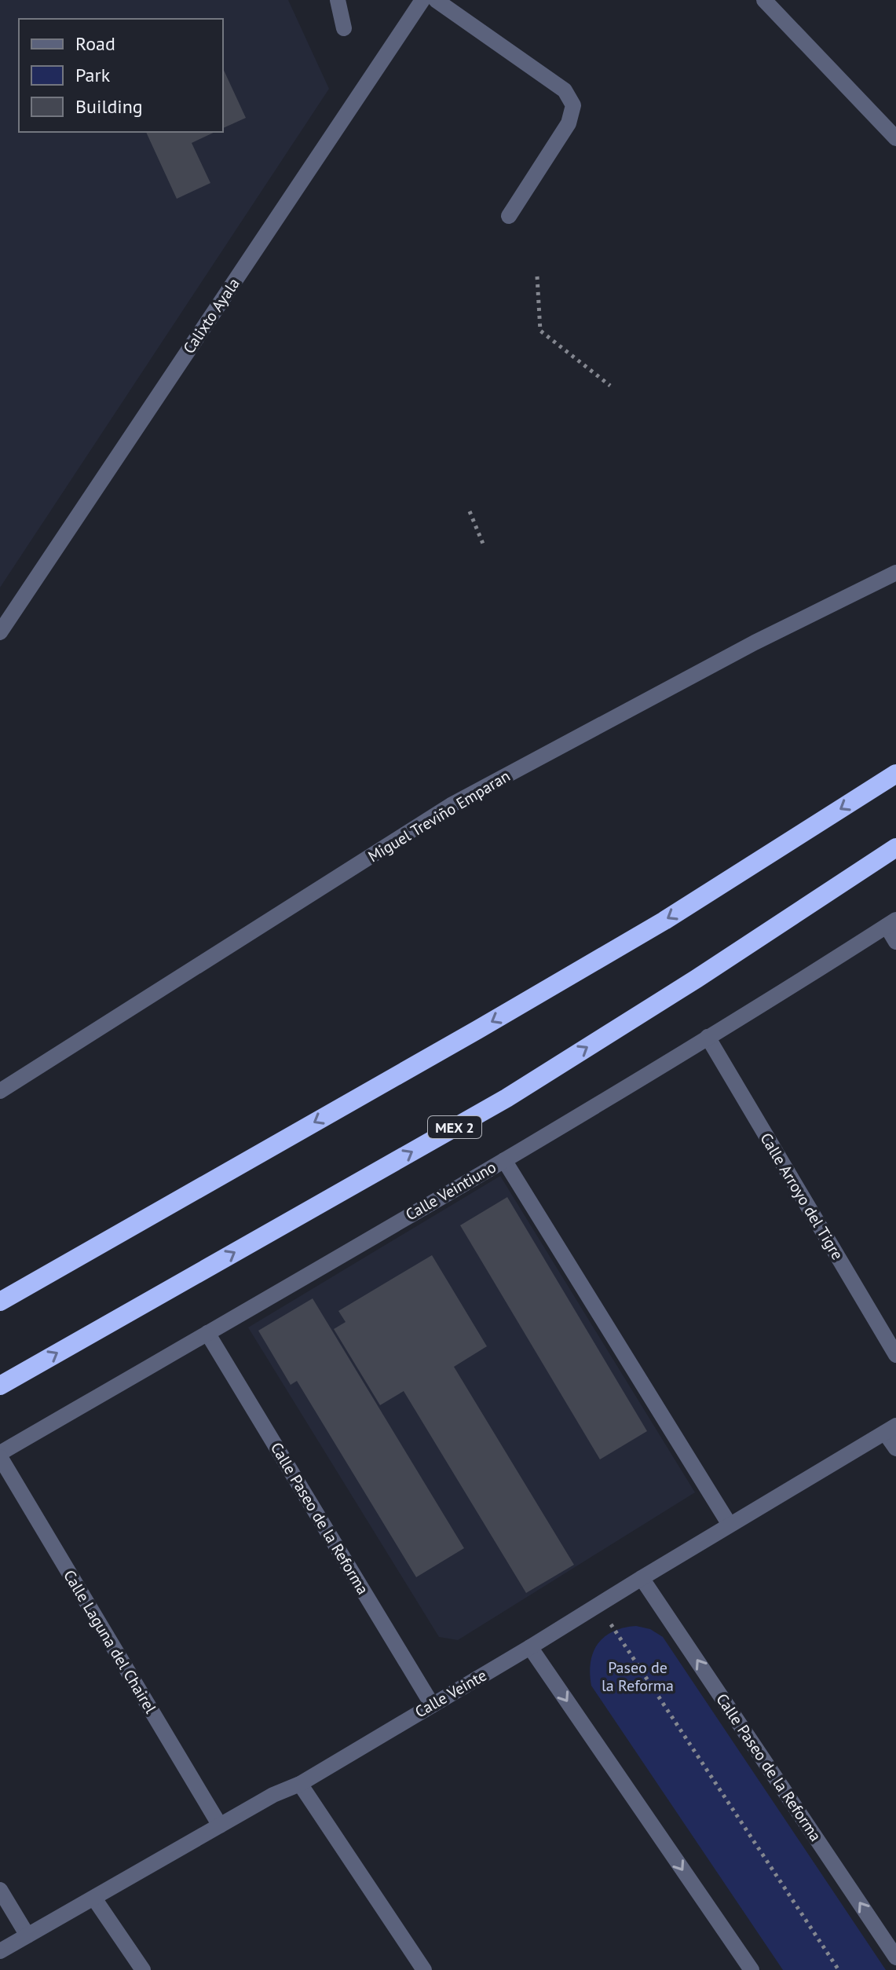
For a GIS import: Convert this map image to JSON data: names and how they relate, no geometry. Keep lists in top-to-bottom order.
{
  "streets": {
    "highway": ["MEX 2"],
    "street": [
      "Calixto Ayala",
      "Miguel Treviño Emparan",
      "Calle Veintiuno",
      "Calle Arroyo del Tigre",
      "Calle Paseo de la Reforma",
      "Calle Laguna del Chairel",
      "Calle Veinte"
    ]
  },
  "crossings": [
    ["Calle Veintiuno", "Calle Arroyo del Tigre"],
    ["Calle Veintiuno", "Calle Paseo de la Reforma"],
    ["Calle Veintiuno", "Calle Laguna del Chairel"],
    ["Calle Paseo de la Reforma", "Calle Veinte"],
    ["Calle Laguna del Chairel", "Calle Veinte"]
  ],
  "parks": ["Paseo de la Reforma"],
  "legend": ["Road", "Park", "Building"]
}
